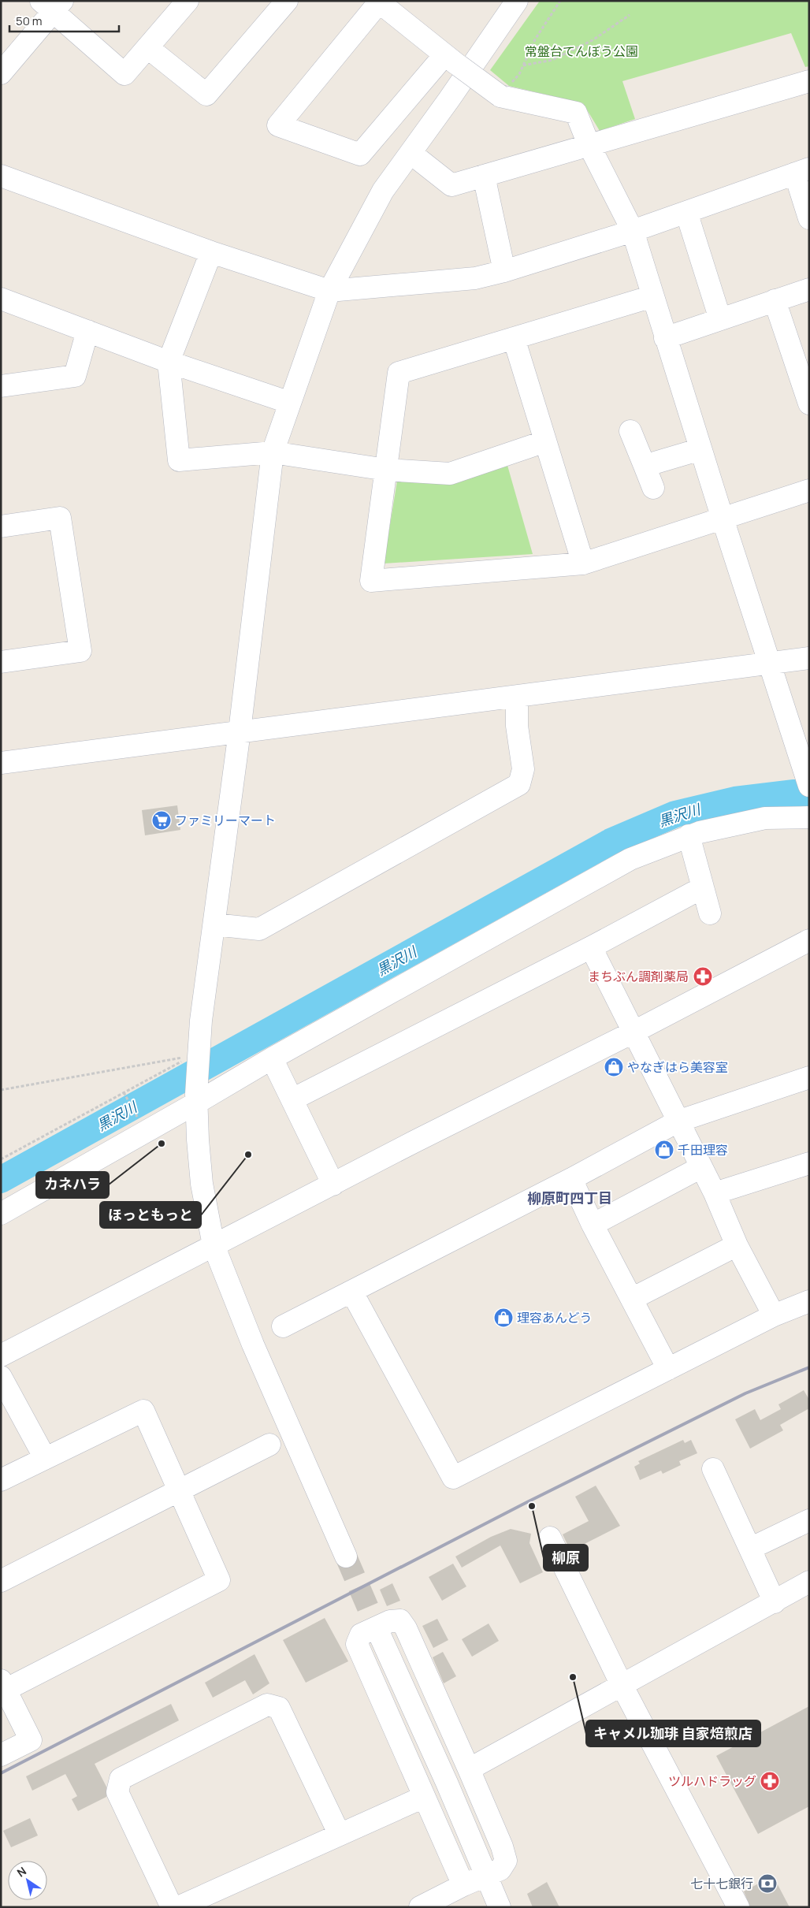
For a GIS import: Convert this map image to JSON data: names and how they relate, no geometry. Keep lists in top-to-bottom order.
{
  "districts": ["柳原町四丁目"],
  "water": ["黒沢川"],
  "parks": ["常盤台てんぼう公園"],
  "places": {
    "supermarket": ["ファミリーマート"],
    "pharmacy": ["まちぶん調剤薬局", "ツルハドラッグ"],
    "shop": ["やなぎはら美容室", "千田理容", "理容あんどう"],
    "other": [
      "カネハラ",
      "ほっともっと",
      "柳原",
      "キャメル珈琲 自家焙煎店"
    ],
    "bank": ["七十七銀行"]
  },
  "scale_bar": "50 m",
  "north": "top left"
}
